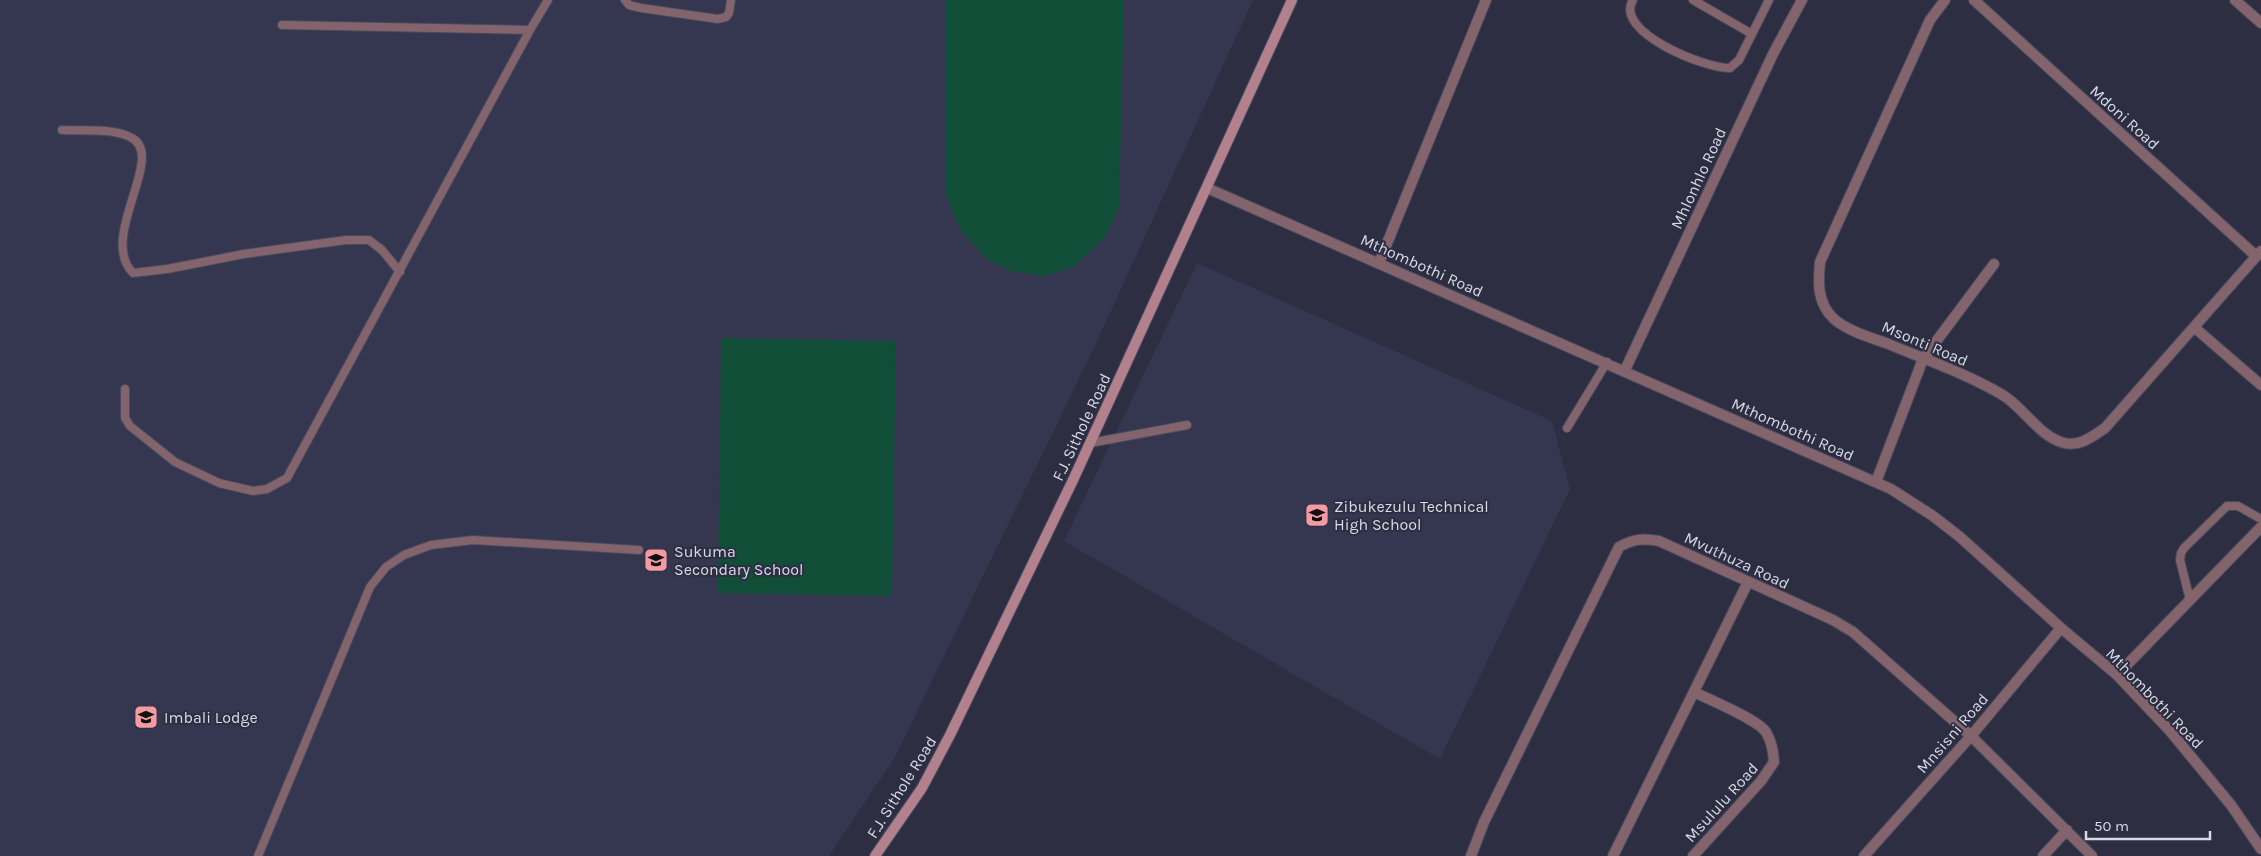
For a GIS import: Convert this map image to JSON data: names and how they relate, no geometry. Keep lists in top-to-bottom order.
{
  "streets": {
    "street": [
      "Mdoni Road",
      "Mhlonhlo Road",
      "Mthombothi Road",
      "Msonti Road",
      "F.J. Sithole Road",
      "Mvuthuza Road",
      "Mnsisni Road",
      "Msululu Road"
    ]
  },
  "crossings": [
    ["Mdoni Road", "Msonti Road"],
    ["Mhlonhlo Road", "Mthombothi Road"],
    ["Mthombothi Road", "F.J. Sithole Road"],
    ["Mthombothi Road", "Mnsisni Road"],
    ["Mvuthuza Road", "Mnsisni Road"]
  ],
  "places": {
    "school or university": ["Zibukezulu Technical High School", "Sukuma Secondary School", "Imbali Lodge"]
  },
  "scale_bar": "50 m"
}
